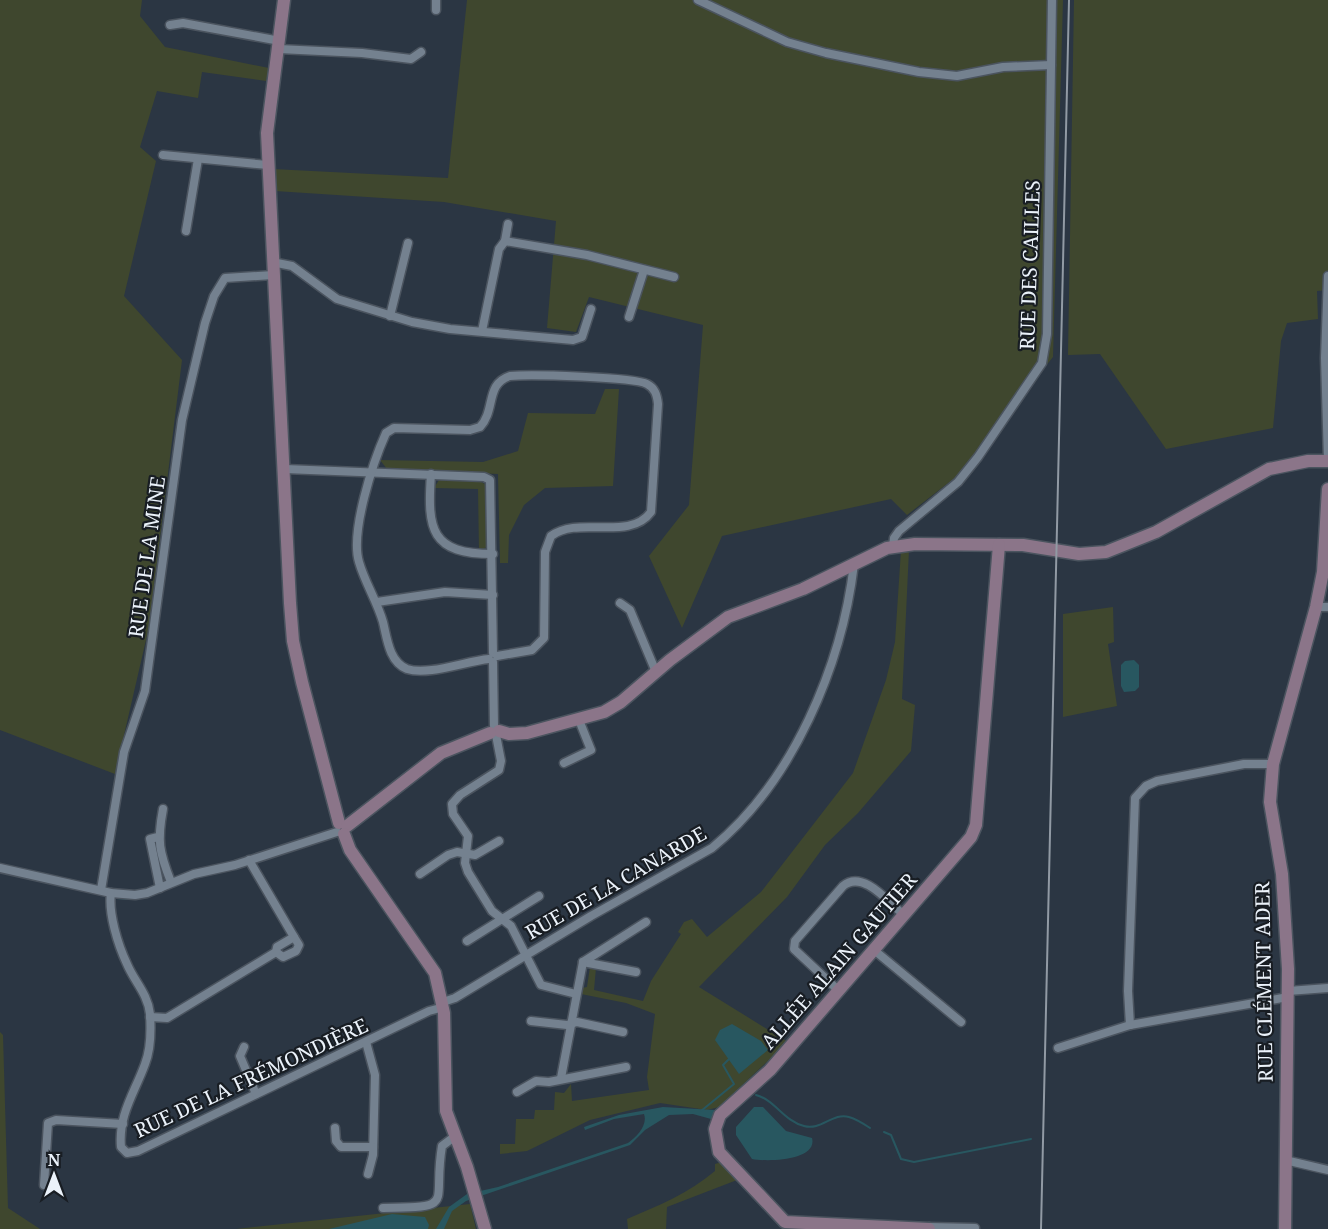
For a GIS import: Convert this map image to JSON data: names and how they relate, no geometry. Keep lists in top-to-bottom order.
{
  "streets": {
    "street": [
      "RUE DES CAILLES",
      "RUE DE LA MINE",
      "RUE DE LA CANARDE",
      "ALLÉE ALAIN GAUTIER",
      "RUE CLÉMENT ADER",
      "RUE DE LA FRÉMONDIÈRE"
    ]
  },
  "crossings": [
    ["RUE DE LA CANARDE", "RUE DE LA FRÉMONDIÈRE"]
  ],
  "north": "top"
}
